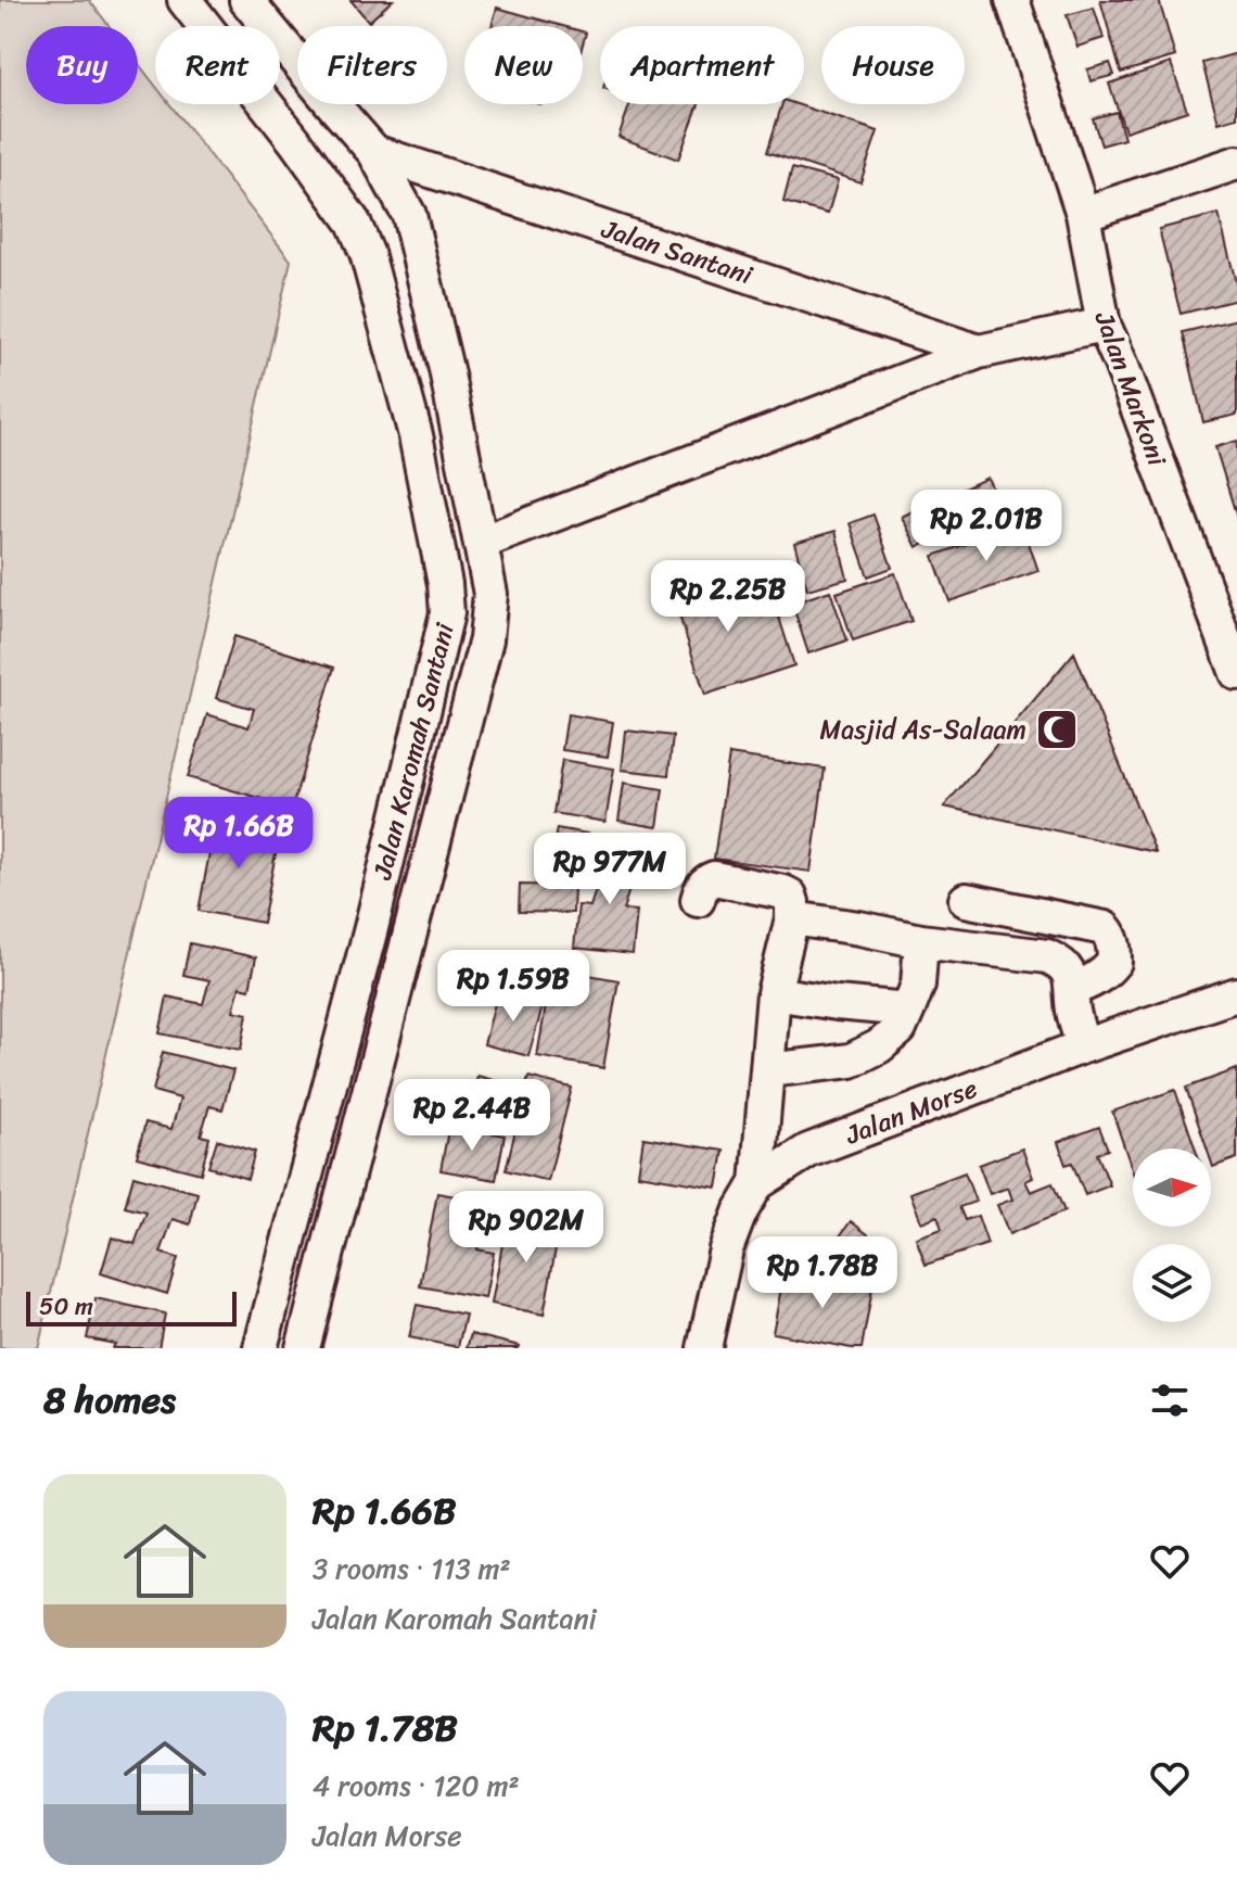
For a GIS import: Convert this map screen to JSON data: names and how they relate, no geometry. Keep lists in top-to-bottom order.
{
  "streets": {
    "street": [
      "Jalan Santani",
      "Jalan Markoni",
      "Jalan Karomah Santani",
      "Jalan Morse"
    ]
  },
  "crossings": [
    ["Jalan Santani", "Jalan Karomah Santani"]
  ],
  "places": {
    "mosque": ["Masjid As-Salaam"]
  },
  "scale_bar": "50 m",
  "north": "right",
  "page": {
    "chip": [
      "Buy",
      "Rent",
      "Filters",
      "New",
      "Apartment",
      "House"
    ],
    "price": [
      "Rp 2.01B",
      "Rp 2.25B",
      "Rp 1.66B",
      "Rp 977M",
      "Rp 1.59B",
      "Rp 2.44B",
      "Rp 902M",
      "Rp 1.78B"
    ],
    "scale": "50 m",
    "heading": "8 homes",
    "list": [
      {
        "name": "Rp 1.66B",
        "note": "3 rooms · 113 m² · Jalan Karomah Santani"
      },
      {
        "name": "Rp 1.78B",
        "note": "4 rooms · 120 m² · Jalan Morse"
      }
    ]
  }
}
